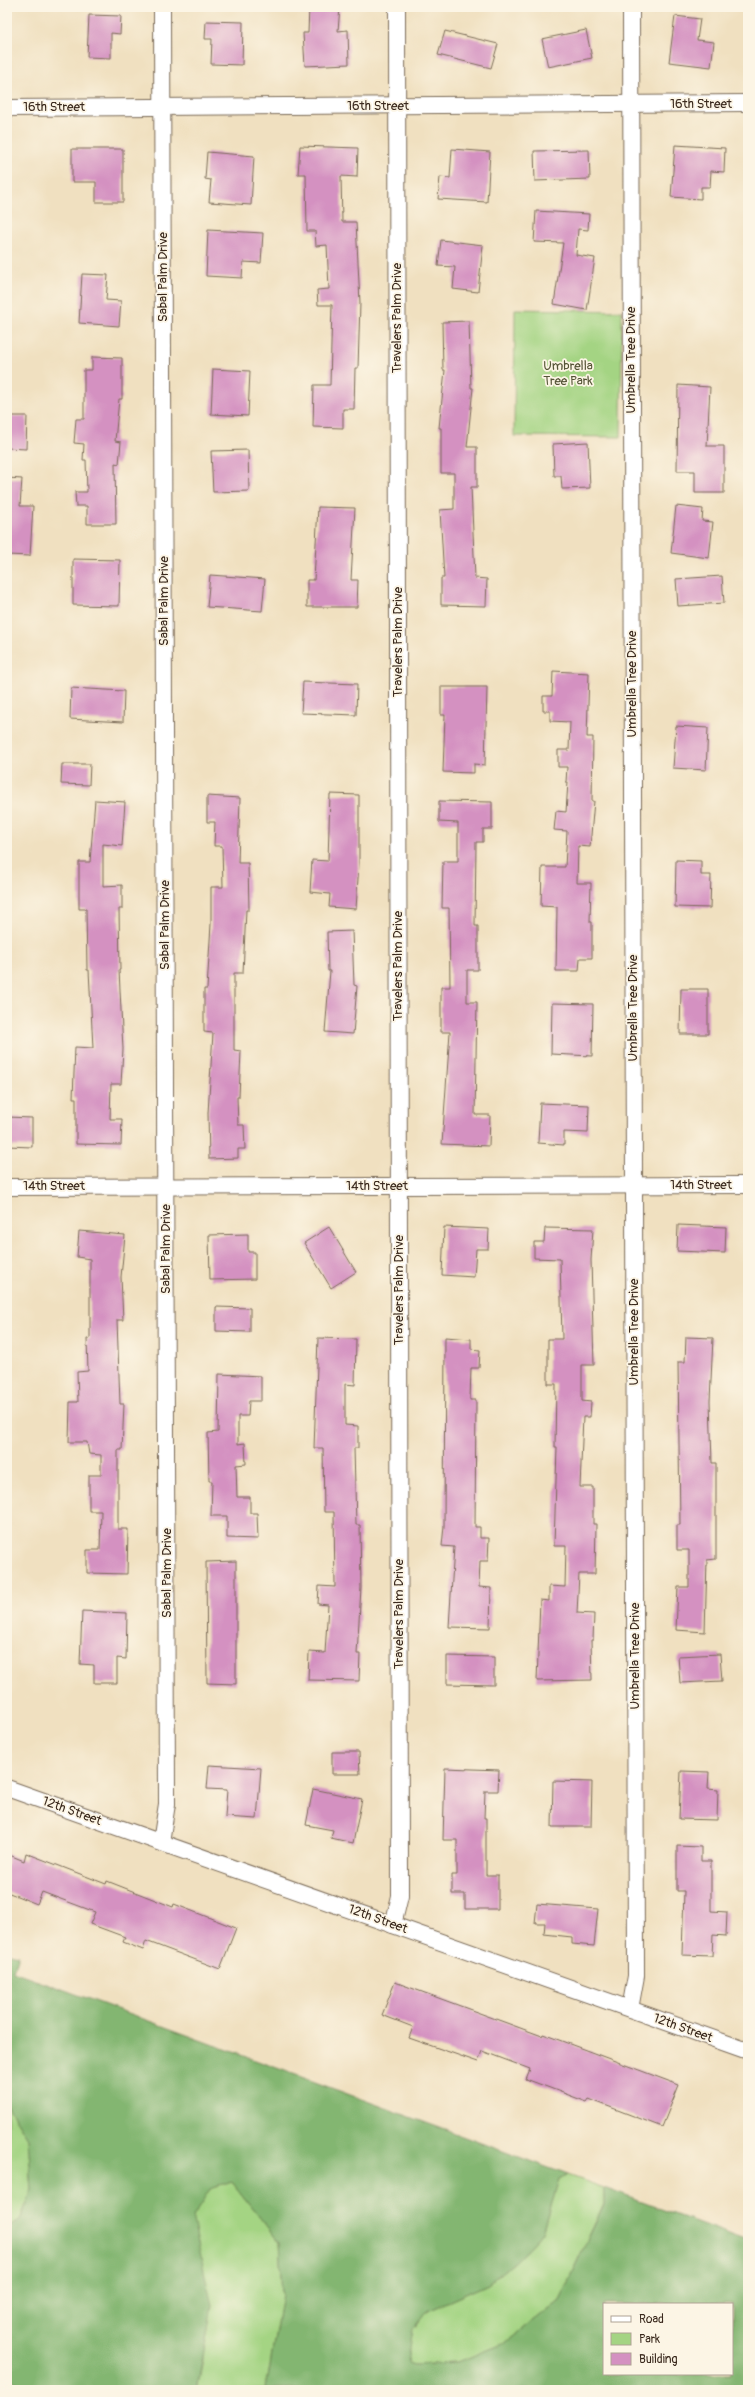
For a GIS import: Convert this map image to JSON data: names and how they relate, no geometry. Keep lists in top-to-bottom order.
{
  "streets": {
    "street": [
      "16th Street",
      "Sabal Palm Drive",
      "Travelers Palm Drive",
      "Umbrella Tree Drive",
      "14th Street",
      "12th Street"
    ]
  },
  "crossings": [
    ["16th Street", "Sabal Palm Drive"],
    ["16th Street", "Travelers Palm Drive"],
    ["16th Street", "Umbrella Tree Drive"],
    ["Sabal Palm Drive", "14th Street"],
    ["Sabal Palm Drive", "12th Street"],
    ["Travelers Palm Drive", "14th Street"],
    ["Travelers Palm Drive", "12th Street"],
    ["Umbrella Tree Drive", "14th Street"],
    ["Umbrella Tree Drive", "12th Street"]
  ],
  "parks": ["Umbrella Tree Park"],
  "legend": ["Road", "Park", "Building"]
}
